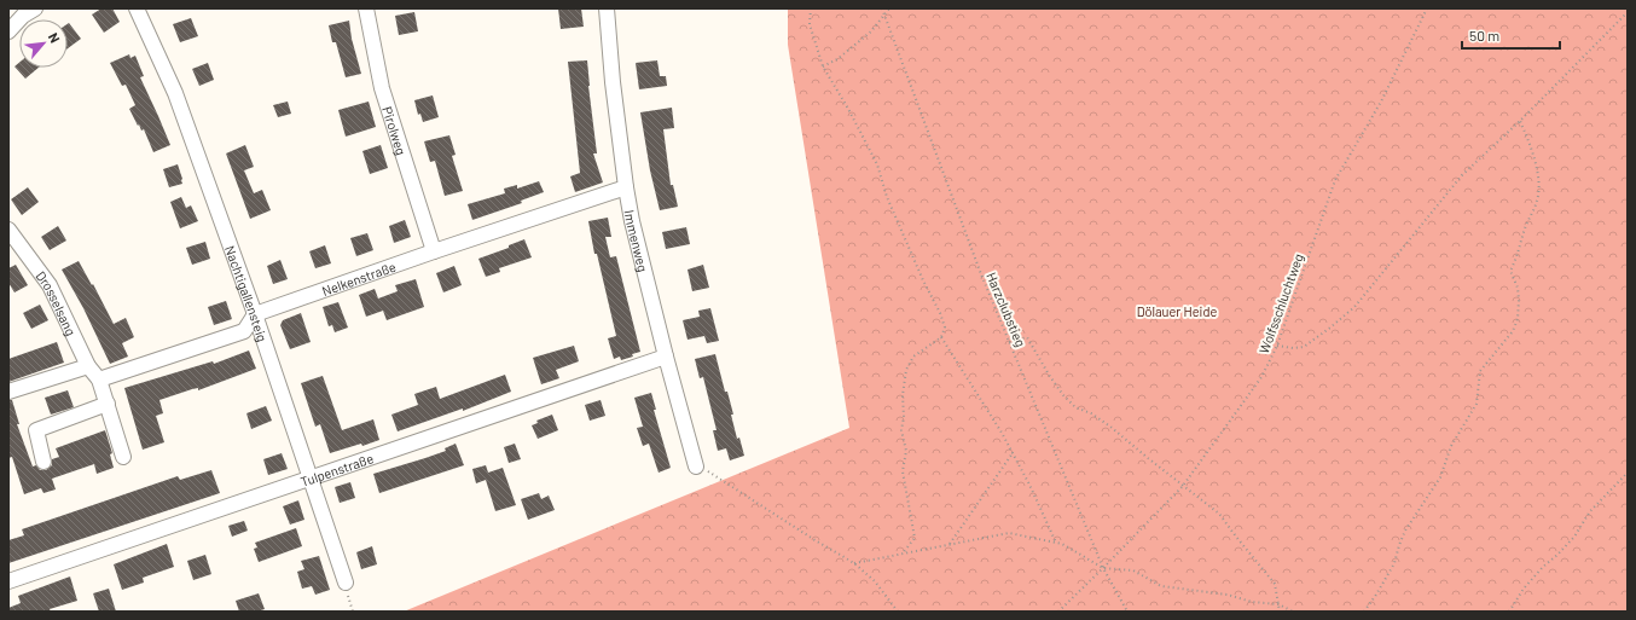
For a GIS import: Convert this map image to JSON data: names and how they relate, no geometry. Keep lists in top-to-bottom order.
{
  "streets": {
    "street": [
      "Pirolweg",
      "Immenweg",
      "Nelkenstraße",
      "Nachtigallensteig",
      "Drosselsang",
      "Tulpenstraße"
    ],
    "path": ["Wolfsschluchtweg", "Harzclubstieg"]
  },
  "crossings": [
    ["Pirolweg", "Nelkenstraße"],
    ["Immenweg", "Nelkenstraße"],
    ["Immenweg", "Tulpenstraße"],
    ["Nelkenstraße", "Nachtigallensteig"],
    ["Nachtigallensteig", "Tulpenstraße"],
    ["Wolfsschluchtweg", "Harzclubstieg"]
  ],
  "parks": ["Dölauer Heide"],
  "scale_bar": "50 m",
  "north": "top right"
}
